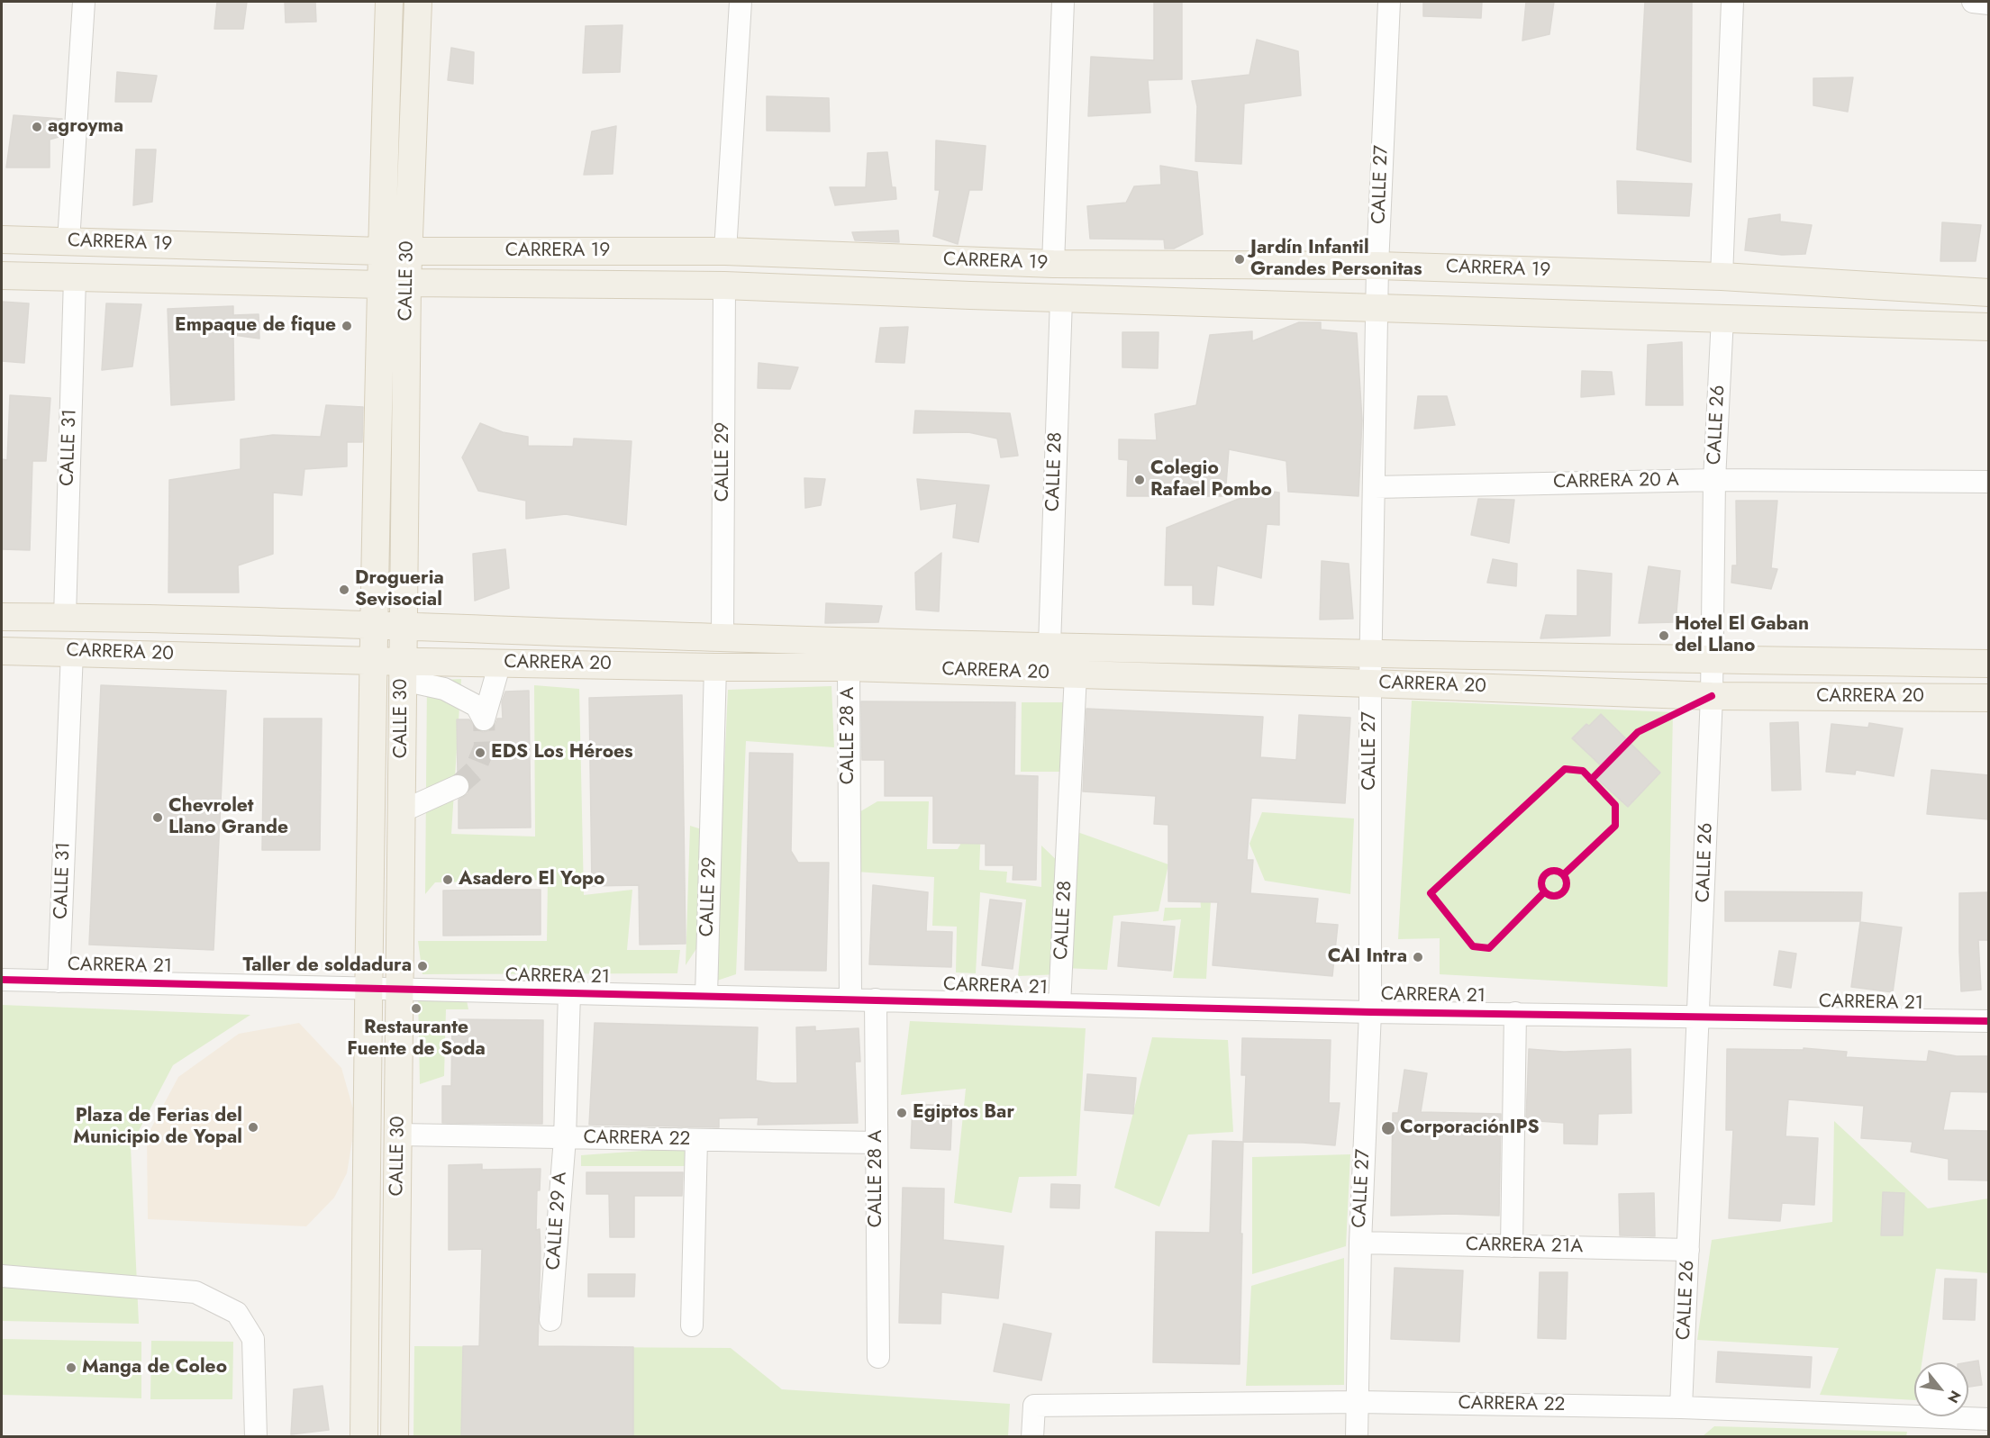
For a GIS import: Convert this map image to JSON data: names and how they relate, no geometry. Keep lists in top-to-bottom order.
{
  "streets": {
    "main road": ["CARRERA 19", "CALLE 30", "CARRERA 20"],
    "street": [
      "CALLE 27",
      "CALLE 26",
      "CALLE 31",
      "CALLE 29",
      "CALLE 28",
      "CARRERA 20 A",
      "CALLE 28 A",
      "CARRERA 21",
      "CARRERA 22",
      "CALLE 29 A",
      "CARRERA 21A"
    ]
  },
  "crossings": [
    ["CALLE 27", "CARRERA 19"],
    ["CALLE 27", "CARRERA 20 A"],
    ["CALLE 27", "CARRERA 20"],
    ["CALLE 27", "CARRERA 21"],
    ["CALLE 27", "CARRERA 22"],
    ["CALLE 27", "CARRERA 21A"],
    ["CARRERA 19", "CALLE 30"],
    ["CARRERA 19", "CALLE 26"],
    ["CARRERA 19", "CALLE 31"],
    ["CARRERA 19", "CALLE 29"],
    ["CARRERA 19", "CALLE 28"],
    ["CALLE 30", "CARRERA 20"],
    ["CALLE 30", "CARRERA 21"],
    ["CALLE 30", "CARRERA 22"],
    ["CALLE 26", "CARRERA 20 A"],
    ["CALLE 26", "CARRERA 20"],
    ["CALLE 26", "CARRERA 21"],
    ["CALLE 26", "CARRERA 22"],
    ["CALLE 26", "CARRERA 21A"],
    ["CALLE 31", "CARRERA 20"],
    ["CALLE 31", "CARRERA 21"],
    ["CALLE 29", "CARRERA 20"],
    ["CALLE 29", "CARRERA 21"],
    ["CALLE 28", "CARRERA 20"],
    ["CALLE 28", "CARRERA 21"],
    ["CARRERA 20", "CALLE 28 A"],
    ["CALLE 28 A", "CARRERA 21"],
    ["CALLE 28 A", "CARRERA 22"],
    ["CARRERA 21", "CALLE 29 A"],
    ["CARRERA 22", "CALLE 29 A"]
  ],
  "places": [
    "agroyma",
    "Jardín Infantil Grandes Personitas",
    "Empaque de fique",
    "Colegio Rafael Pombo",
    "Drogueria Sevisocial",
    "Hotel El Gaban del Llano",
    "EDS Los Héroes",
    "Chevrolet Llano Grande",
    "Asadero El Yopo",
    "CAI Intra",
    "Taller de soldadura",
    "Restaurante Fuente de Soda",
    "Egiptos Bar",
    "Plaza de Ferias del Municipio de Yopal",
    "CorporaciónIPS",
    "Manga de Coleo"
  ],
  "north": "bottom right"
}
